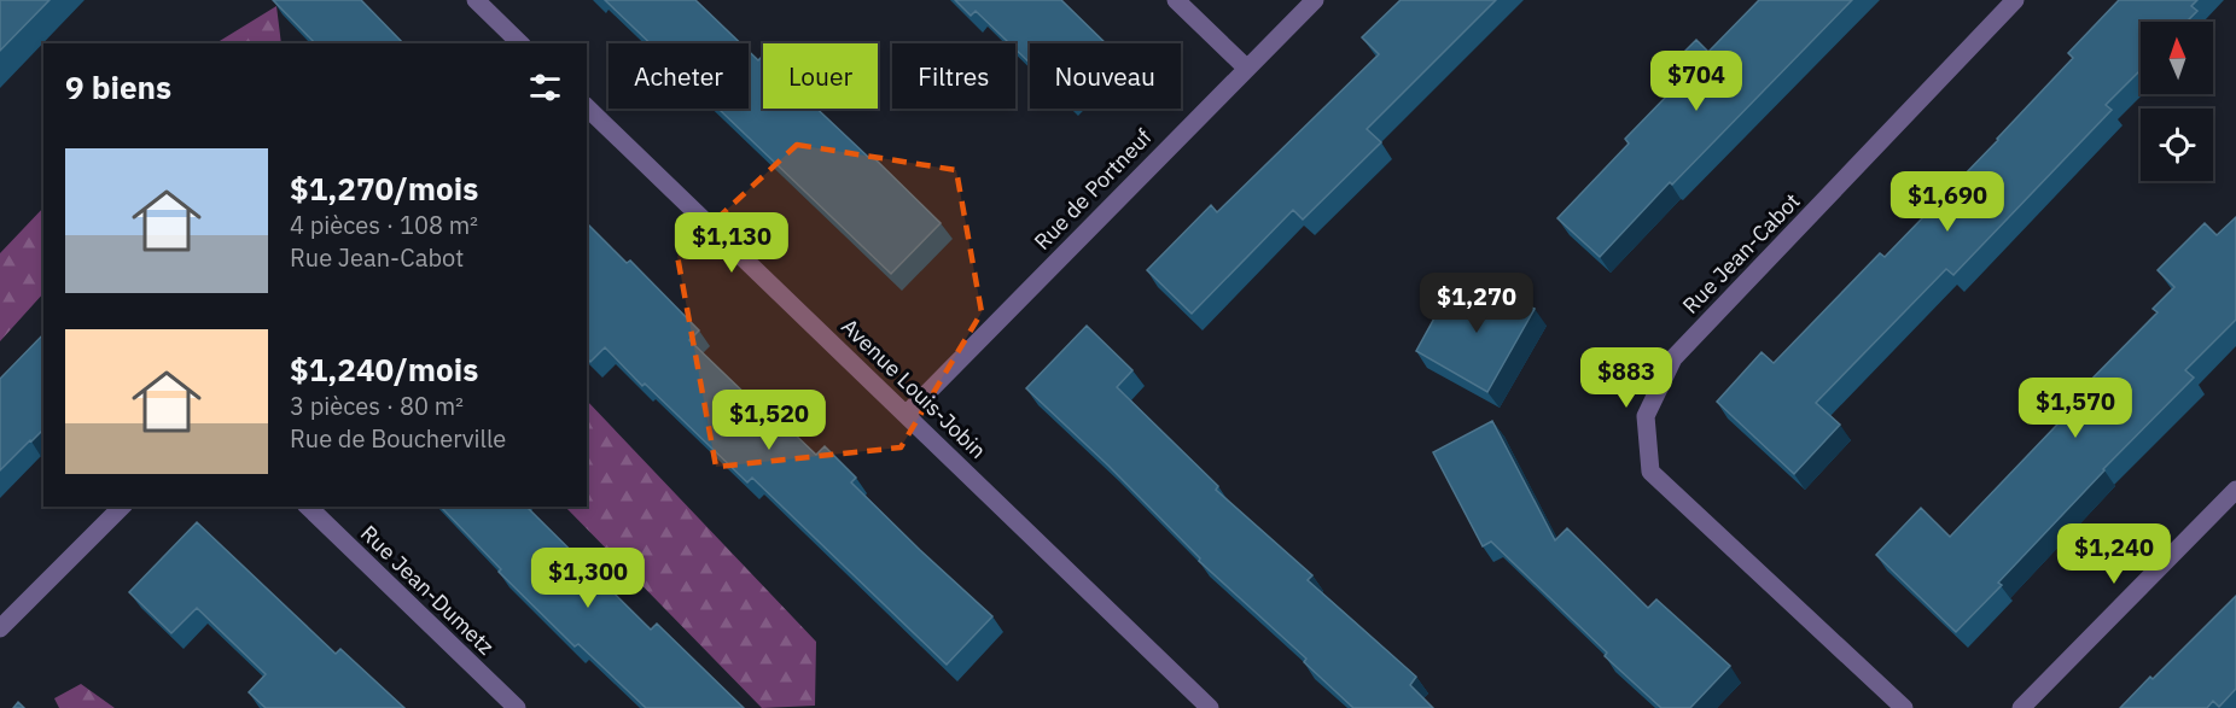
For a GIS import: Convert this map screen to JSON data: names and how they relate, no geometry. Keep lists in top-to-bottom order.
{
  "streets": {
    "street": [
      "Rue de Portneuf",
      "Rue Jean-Cabot",
      "Avenue Louis-Jobin",
      "Rue Jean-Dumetz"
    ]
  },
  "crossings": [
    ["Rue de Portneuf", "Avenue Louis-Jobin"]
  ],
  "north": "top",
  "page": {
    "chip": [
      "Acheter",
      "Louer",
      "Filtres",
      "Nouveau"
    ],
    "heading": "9 biens",
    "price": [
      "$704",
      "$1,690",
      "$1,130",
      "$1,270",
      "$883",
      "$1,570",
      "$1,520",
      "$1,240",
      "$1,300"
    ],
    "list": [
      {
        "name": "$1,270/mois",
        "note": "4 pièces · 108 m² · Rue Jean-Cabot"
      },
      {
        "name": "$1,240/mois",
        "note": "3 pièces · 80 m² · Rue de Boucherville"
      }
    ]
  }
}
